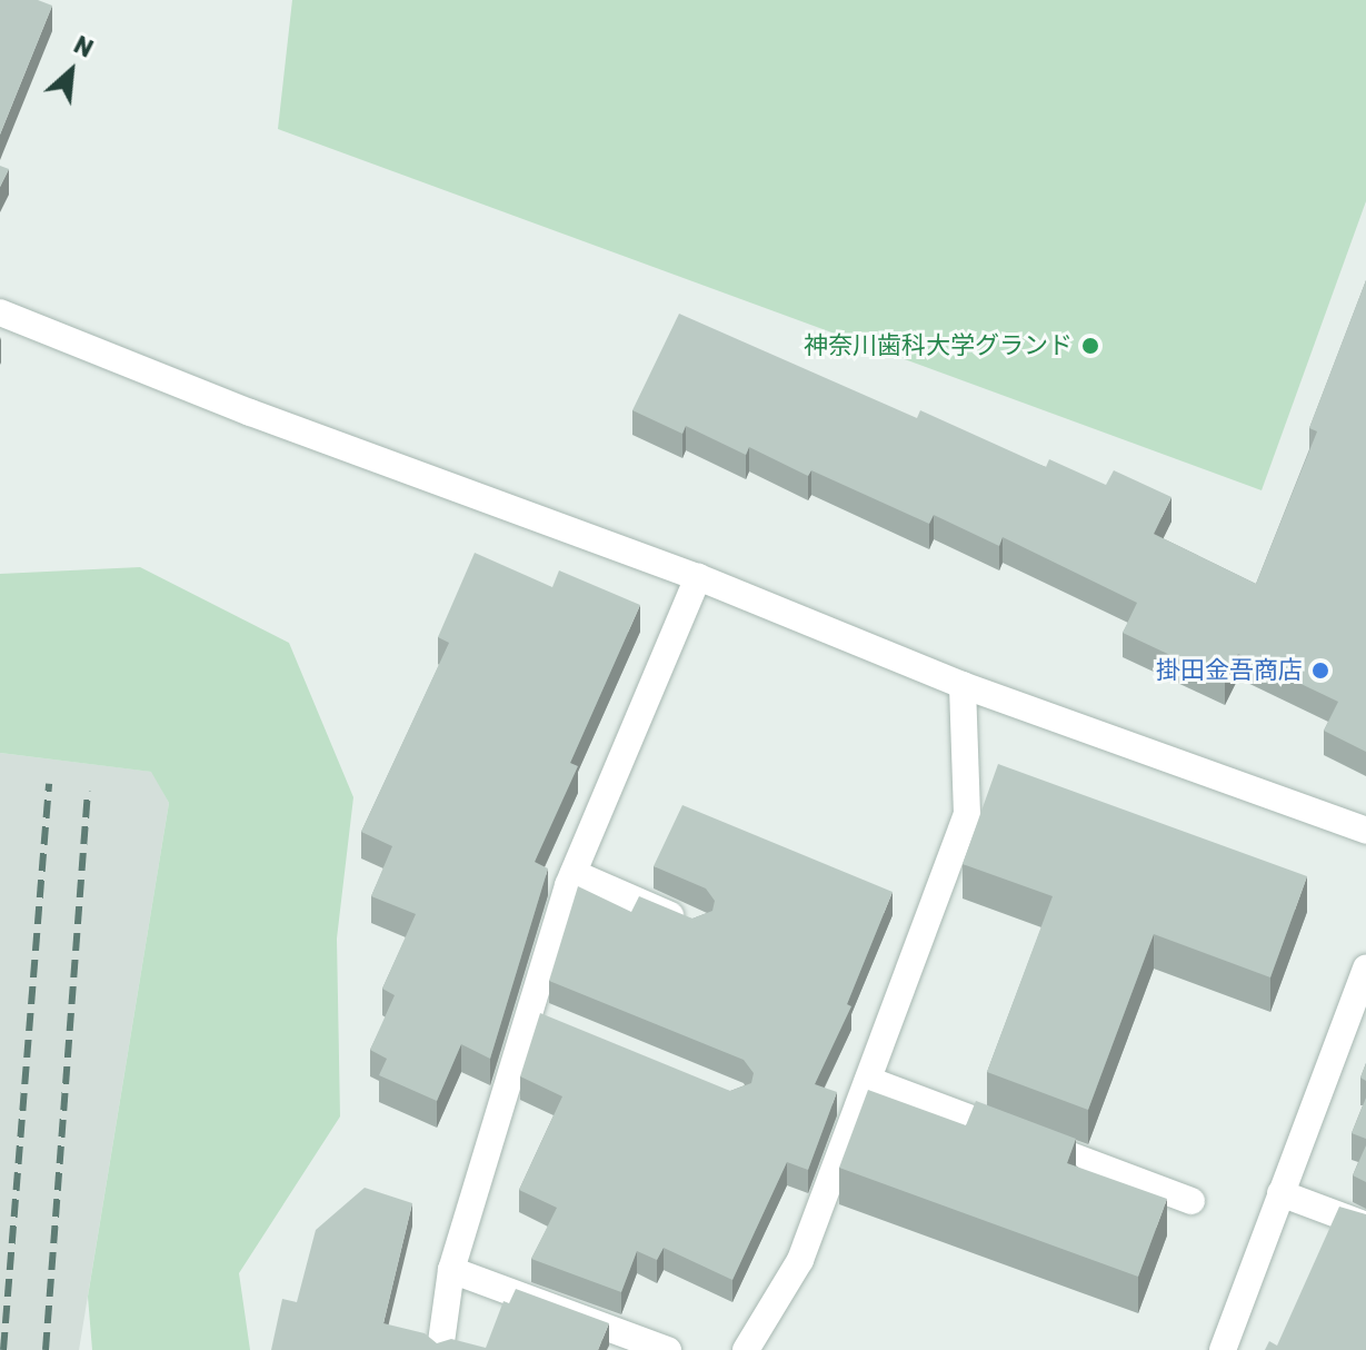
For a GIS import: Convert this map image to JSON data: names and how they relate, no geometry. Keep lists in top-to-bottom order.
{
  "places": ["神奈川歯科大学グランド", "掛田金吾商店"],
  "north": "top right"
}
